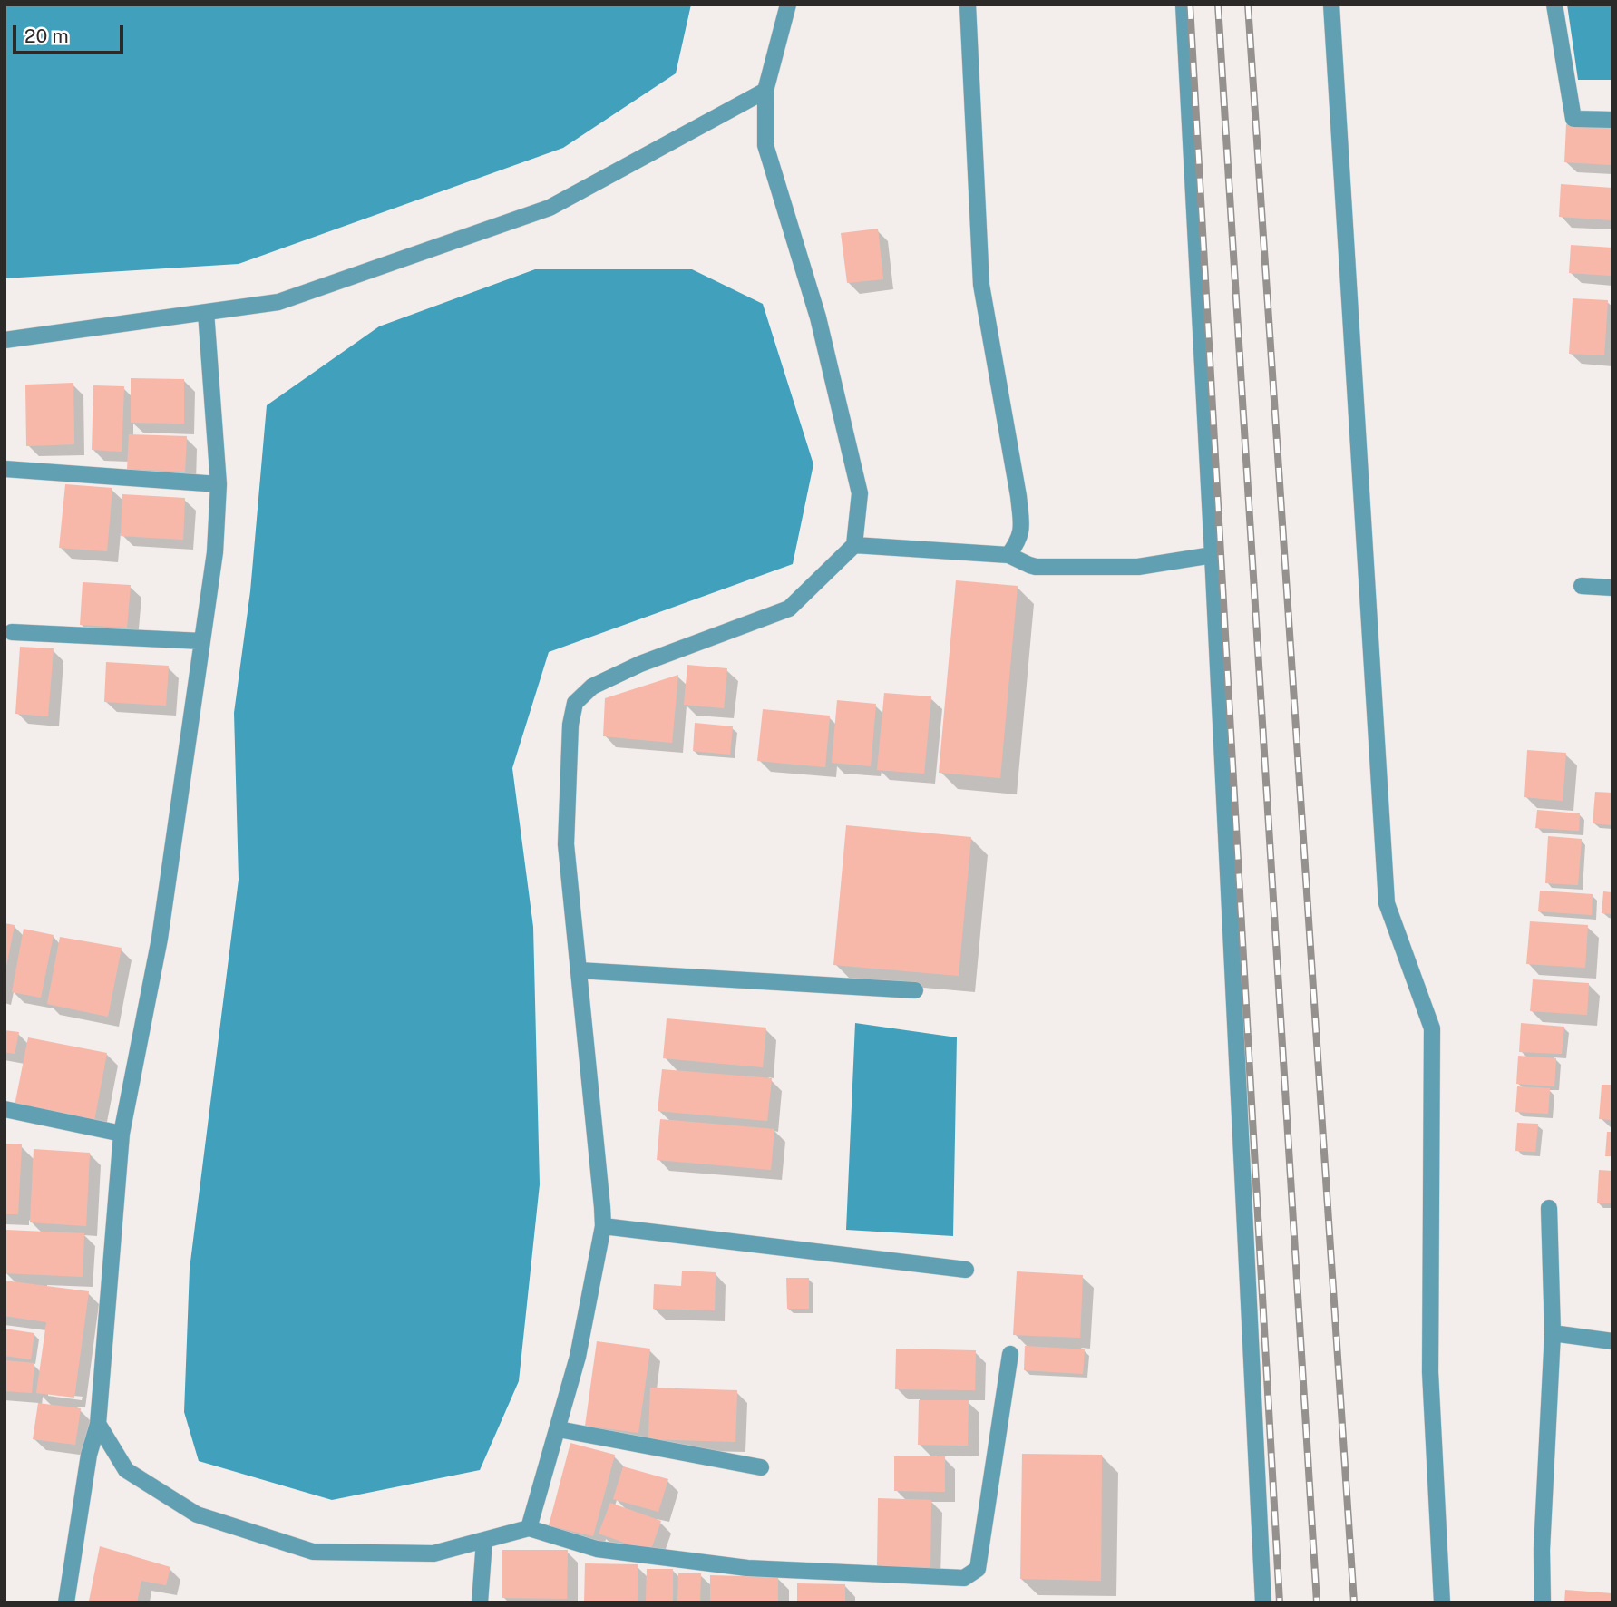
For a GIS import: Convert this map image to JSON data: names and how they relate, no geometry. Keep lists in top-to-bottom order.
{
  "scale_bar": "20 m"
}
